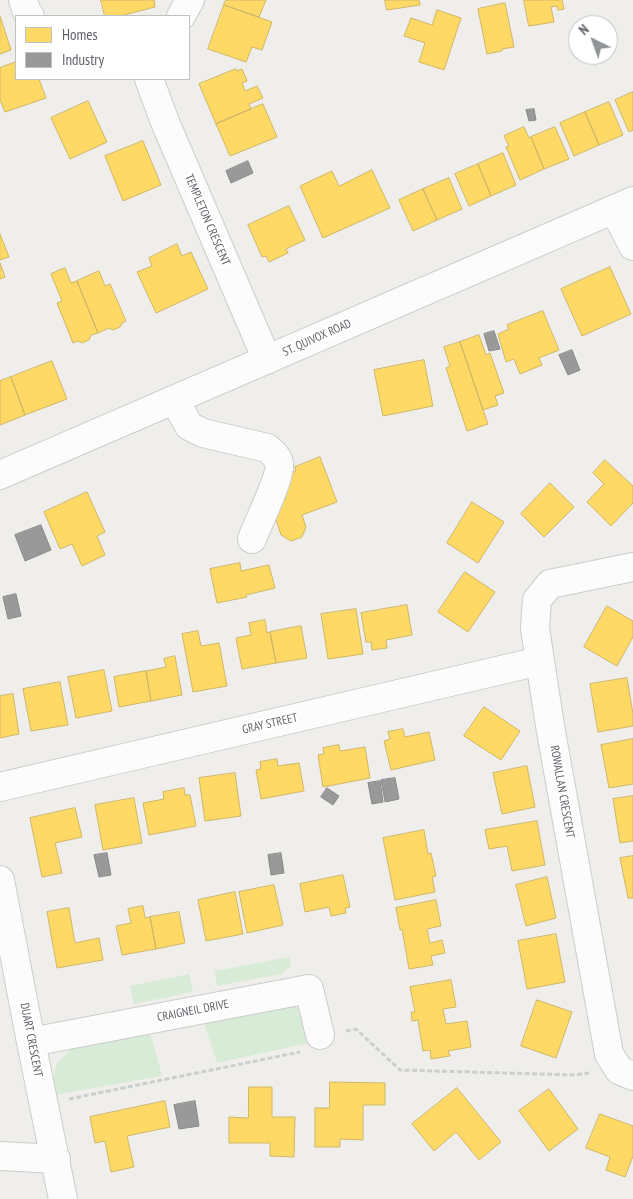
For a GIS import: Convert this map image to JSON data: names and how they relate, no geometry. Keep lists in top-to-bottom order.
{
  "streets": {
    "street": [
      "TEMPLETON CRESCENT",
      "ST. QUIVOX ROAD",
      "GRAY STREET",
      "ROWALLAN CRESCENT",
      "CRAIGNEIL DRIVE",
      "DUART CRESCENT"
    ]
  },
  "crossings": [
    ["TEMPLETON CRESCENT", "ST. QUIVOX ROAD"],
    ["GRAY STREET", "ROWALLAN CRESCENT"],
    ["CRAIGNEIL DRIVE", "DUART CRESCENT"]
  ],
  "legend": ["Homes", "Industry"],
  "north": "top left"
}
